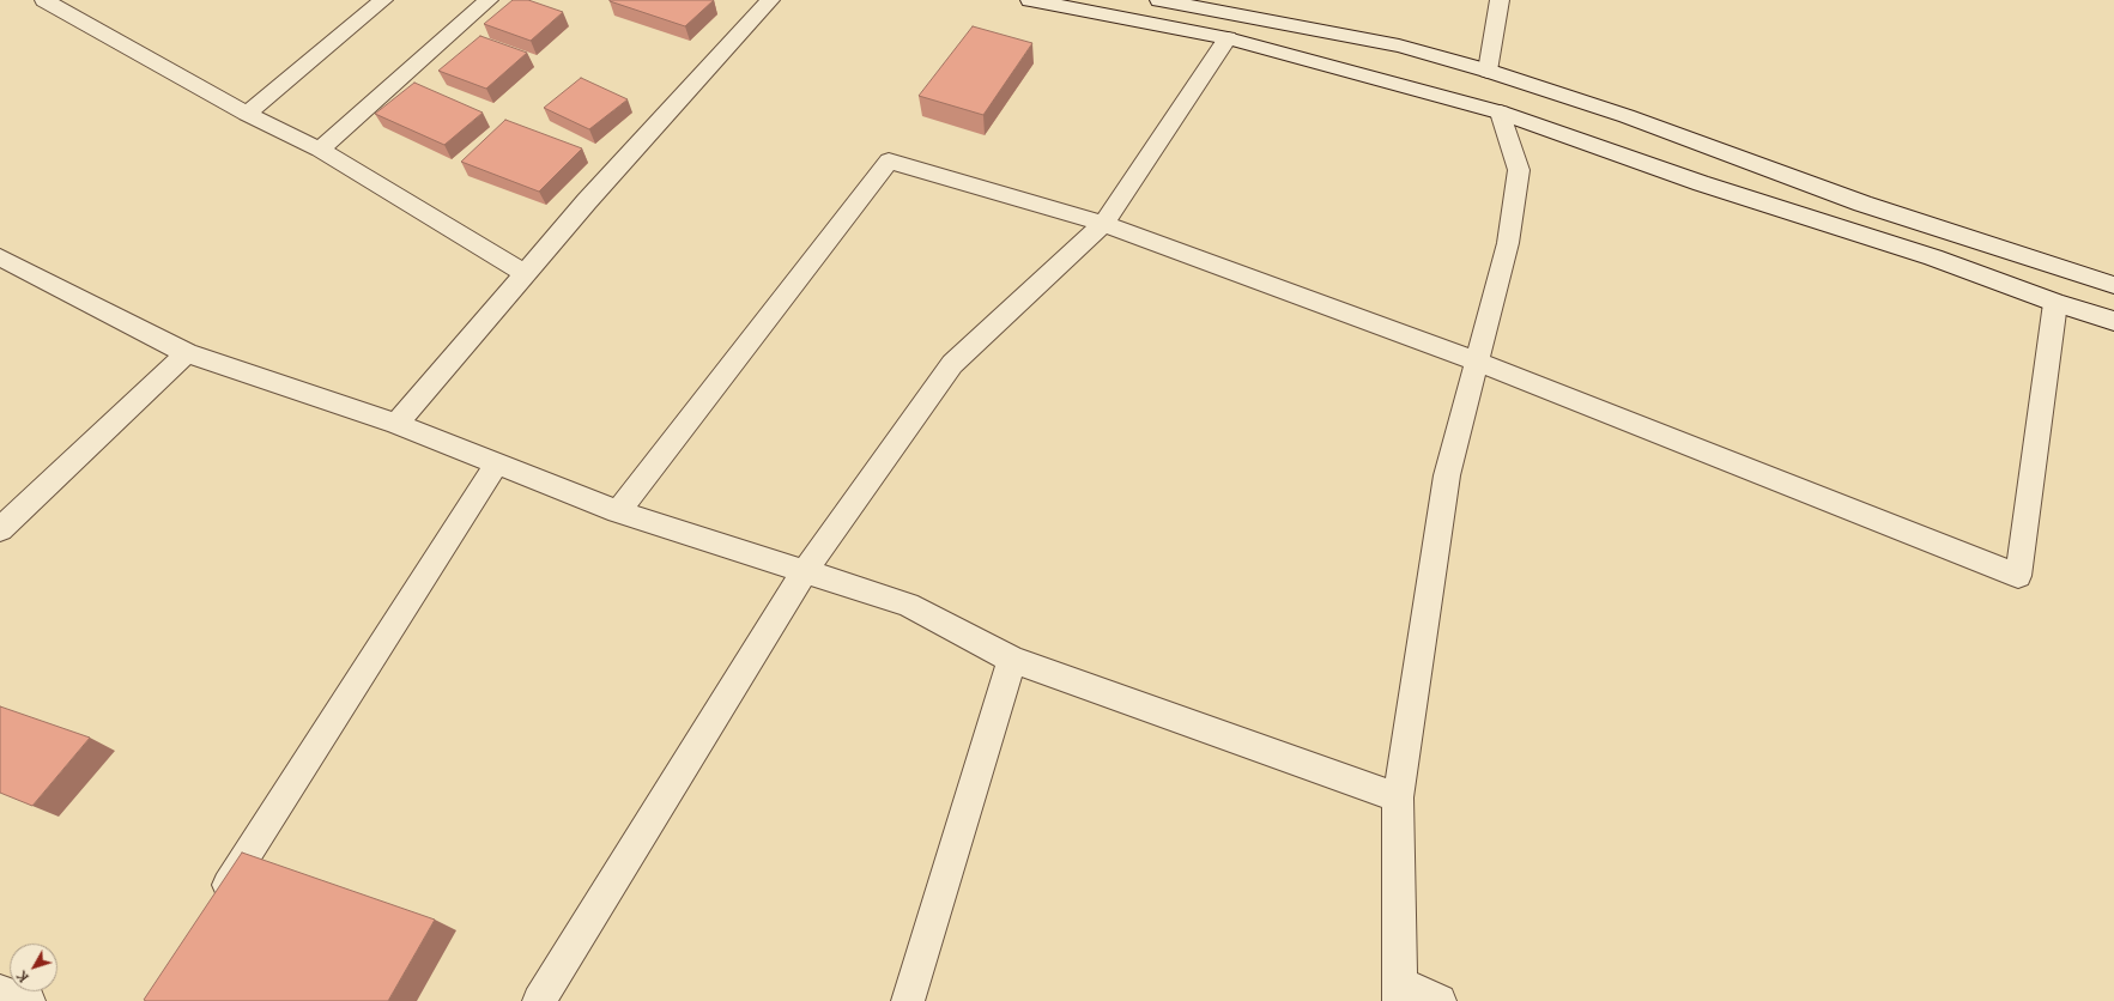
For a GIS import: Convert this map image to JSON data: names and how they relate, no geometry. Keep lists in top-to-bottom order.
{
  "north": "bottom left"
}
